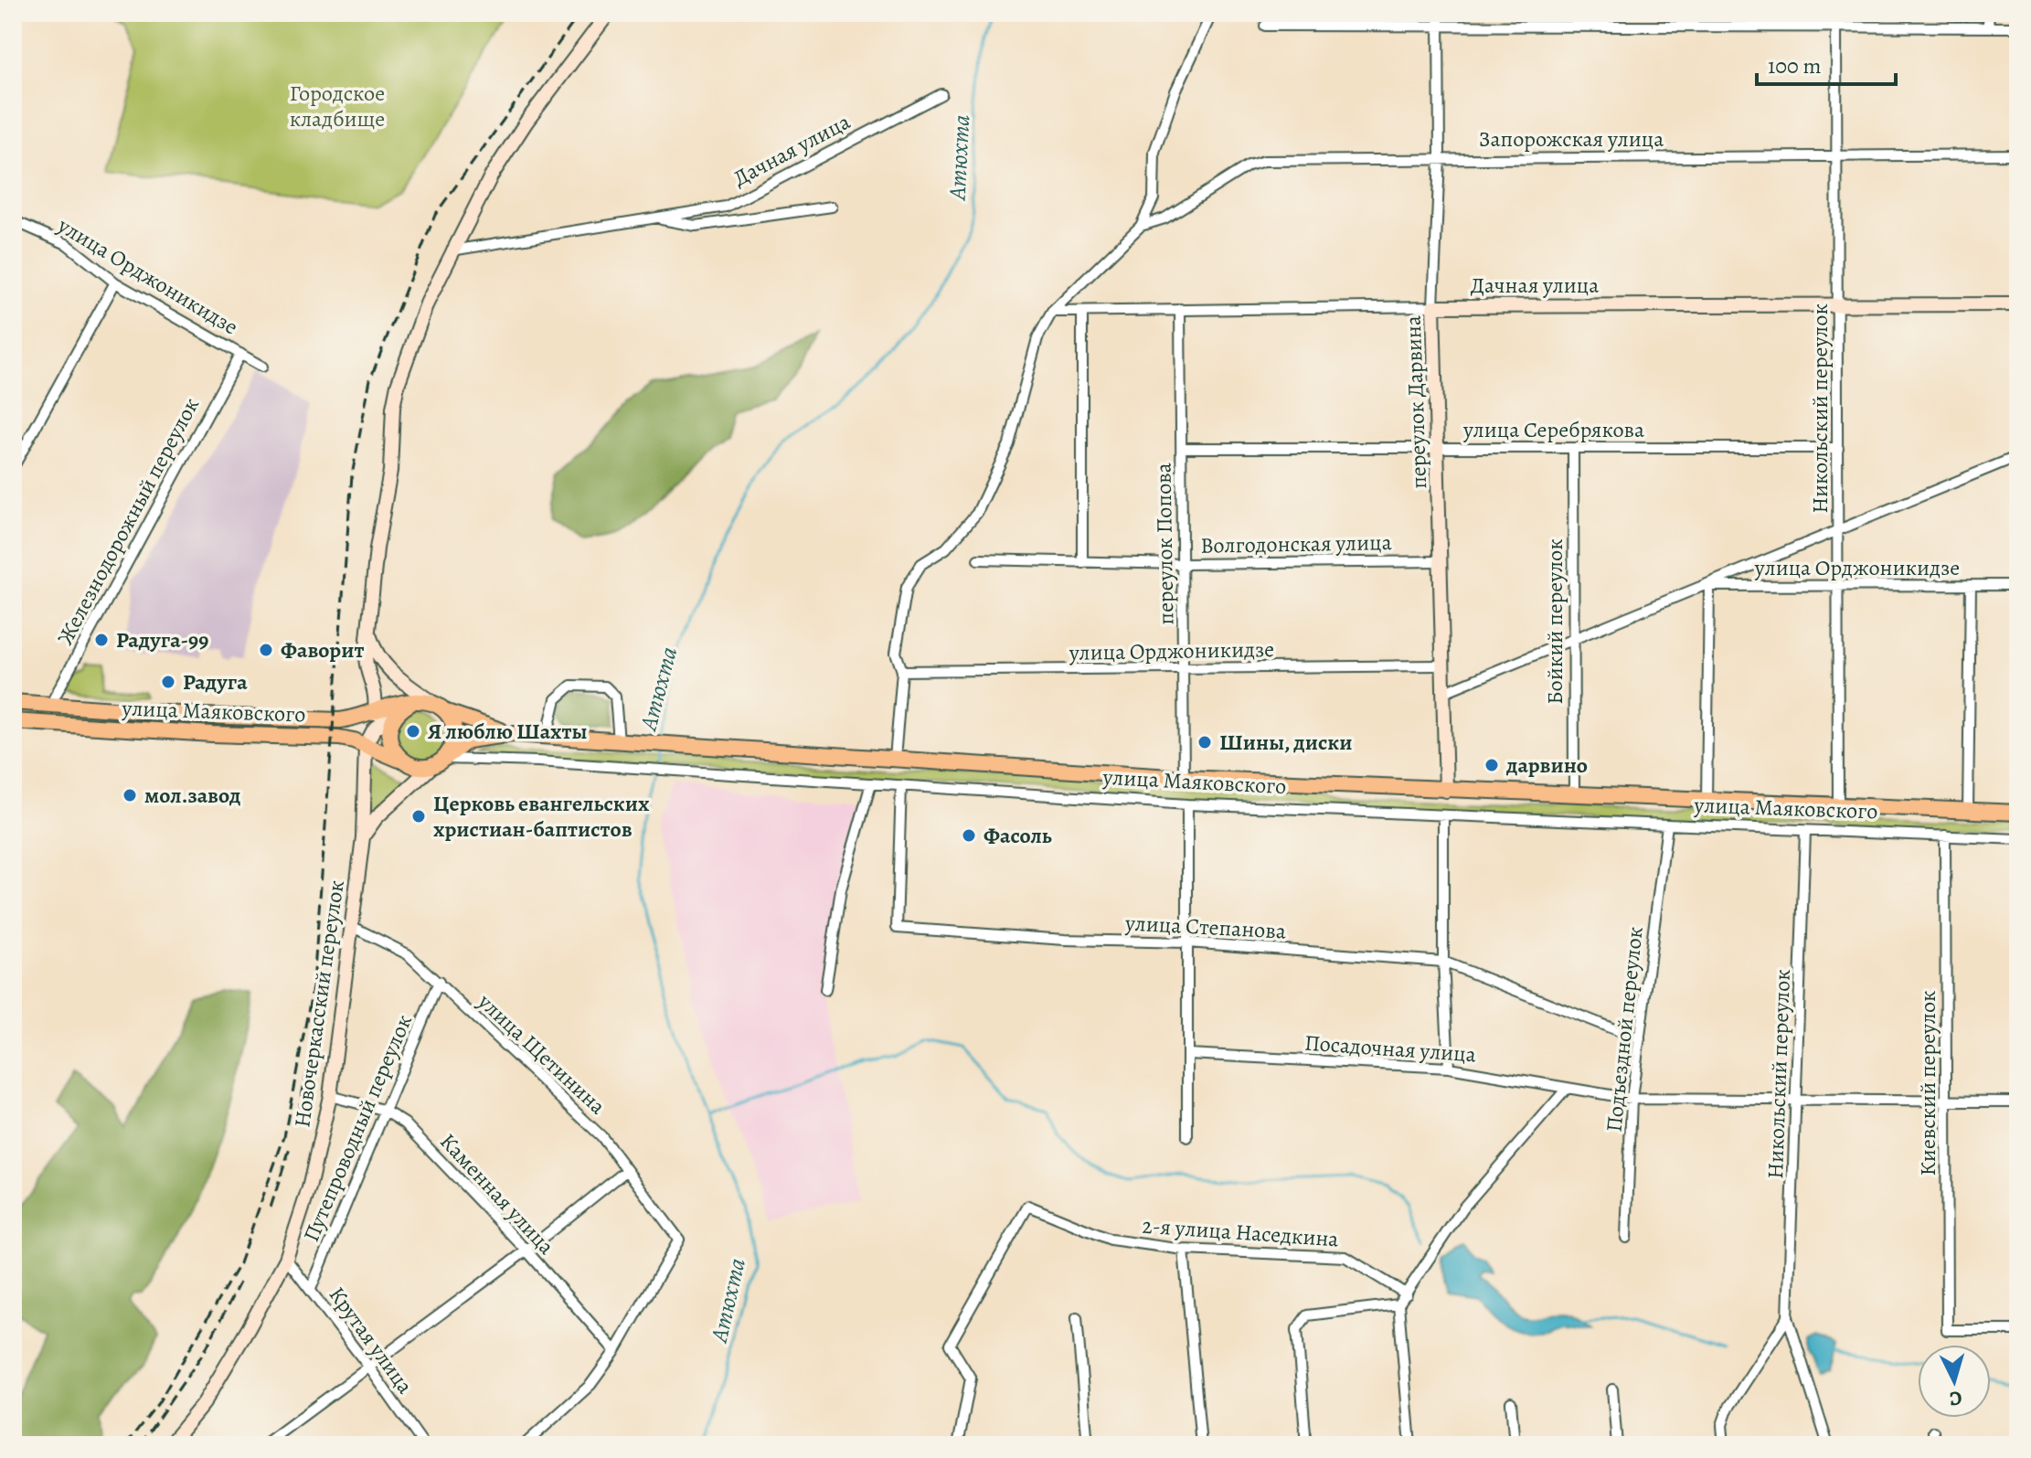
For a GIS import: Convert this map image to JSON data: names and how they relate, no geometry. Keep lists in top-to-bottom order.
{
  "streets": {
    "main road": ["улица Маяковского"],
    "street": [
      "Запорожская улица",
      "Дачная улица",
      "улица Орджоникидзе",
      "переулок Дарвина",
      "Никольский переулок",
      "улица Серебрякова",
      "Железнодорожный переулок",
      "переулок Попова",
      "Волгодонская улица",
      "Бойкий переулок",
      "улица Степанова",
      "Новочеркасский переулок",
      "Подъездной переулок",
      "Посадочная улица",
      "улица Щетинина",
      "Киевский переулок",
      "Путепроводный переулок",
      "Каменная улица",
      "2-я улица Наседкина",
      "Крутая улица"
    ]
  },
  "crossings": [
    ["Запорожская улица", "переулок Дарвина"],
    ["Запорожская улица", "Никольский переулок"],
    ["Дачная улица", "переулок Дарвина"],
    ["Дачная улица", "Никольский переулок"],
    ["Дачная улица", "переулок Попова"],
    ["улица Орджоникидзе", "переулок Дарвина"],
    ["улица Орджоникидзе", "Никольский переулок"],
    ["улица Орджоникидзе", "Железнодорожный переулок"],
    ["улица Орджоникидзе", "переулок Попова"],
    ["улица Орджоникидзе", "Бойкий переулок"],
    ["переулок Дарвина", "улица Серебрякова"],
    ["переулок Дарвина", "Волгодонская улица"],
    ["переулок Дарвина", "улица Маяковского"],
    ["Никольский переулок", "улица Серебрякова"],
    ["Никольский переулок", "улица Маяковского"],
    ["улица Серебрякова", "переулок Попова"],
    ["улица Серебрякова", "Бойкий переулок"],
    ["Железнодорожный переулок", "улица Маяковского"],
    ["переулок Попова", "Волгодонская улица"],
    ["переулок Попова", "улица Маяковского"],
    ["Бойкий переулок", "улица Маяковского"],
    ["улица Маяковского", "улица Степанова"],
    ["улица Маяковского", "Новочеркасский переулок"],
    ["улица Маяковского", "Подъездной переулок"],
    ["улица Маяковского", "Киевский переулок"],
    ["улица Степанова", "Подъездной переулок"],
    ["Новочеркасский переулок", "улица Щетинина"],
    ["Новочеркасский переулок", "Каменная улица"],
    ["Новочеркасский переулок", "Крутая улица"],
    ["Подъездной переулок", "Посадочная улица"],
    ["улица Щетинина", "Путепроводный переулок"],
    ["улица Щетинина", "Каменная улица"],
    ["Путепроводный переулок", "Каменная улица"],
    ["Путепроводный переулок", "Крутая улица"]
  ],
  "water": ["Атюхта"],
  "parks": ["Городское кладбище"],
  "places": [
    "Радуга-99",
    "Фаворит",
    "Радуга",
    "Я люблю Шахты",
    "Шины, диски",
    "дарвино",
    "мол.завод",
    "Церковь евангельских христиан-баптистов",
    "Фасоль"
  ],
  "scale_bar": "100 m",
  "north": "bottom"
}
